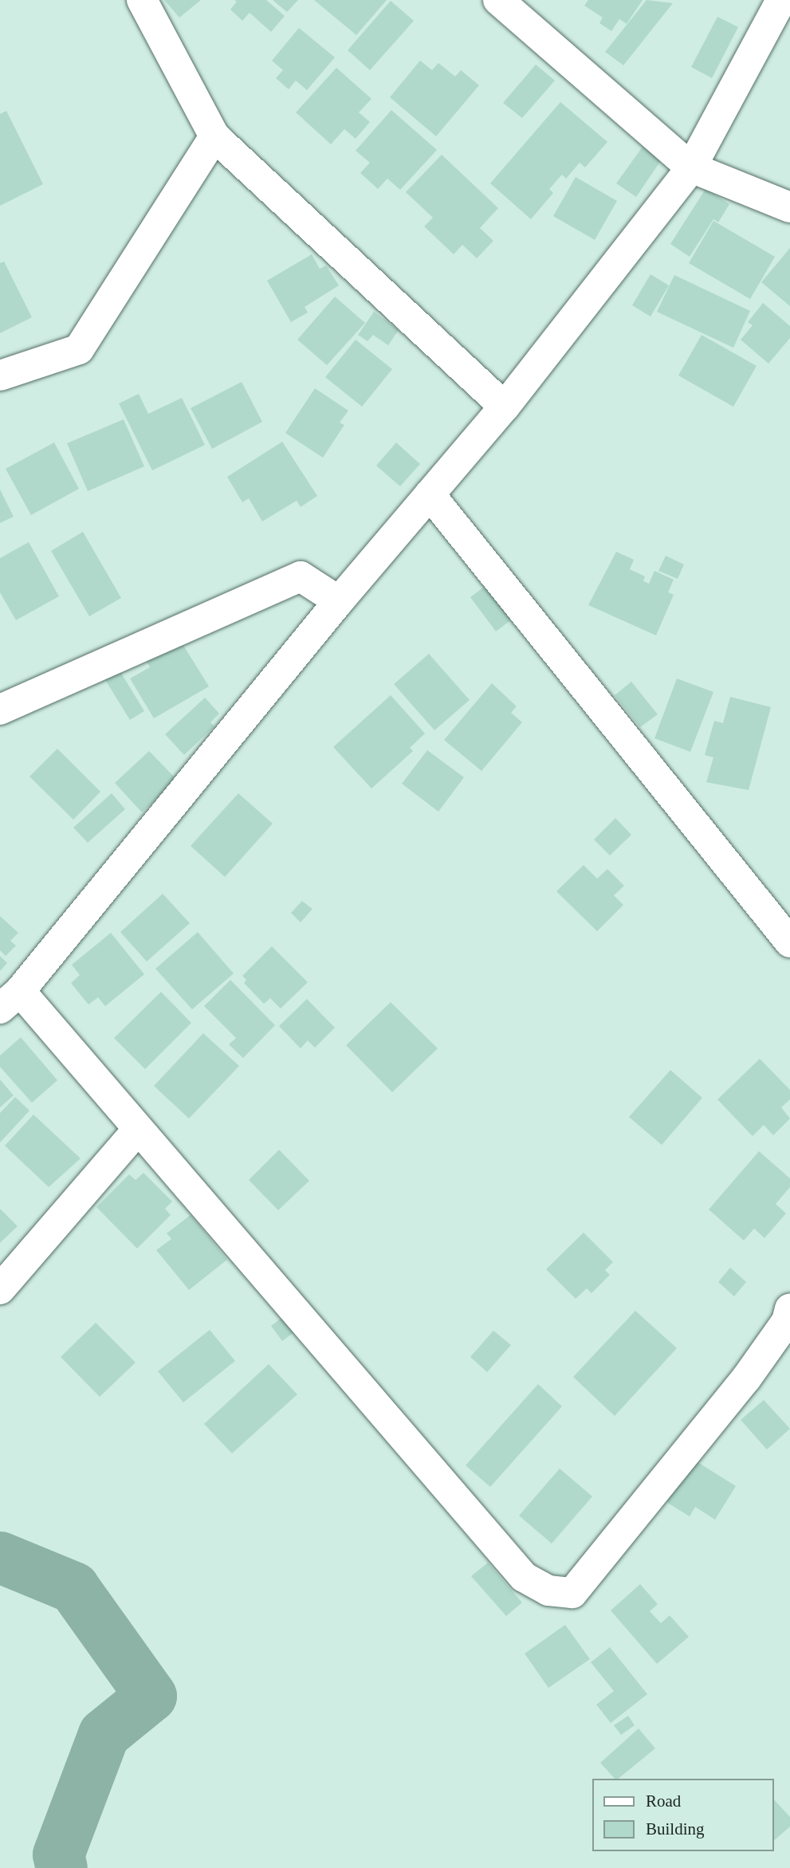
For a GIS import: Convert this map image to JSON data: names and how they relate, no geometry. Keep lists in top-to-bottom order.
{
  "legend": ["Road", "Building"]
}
